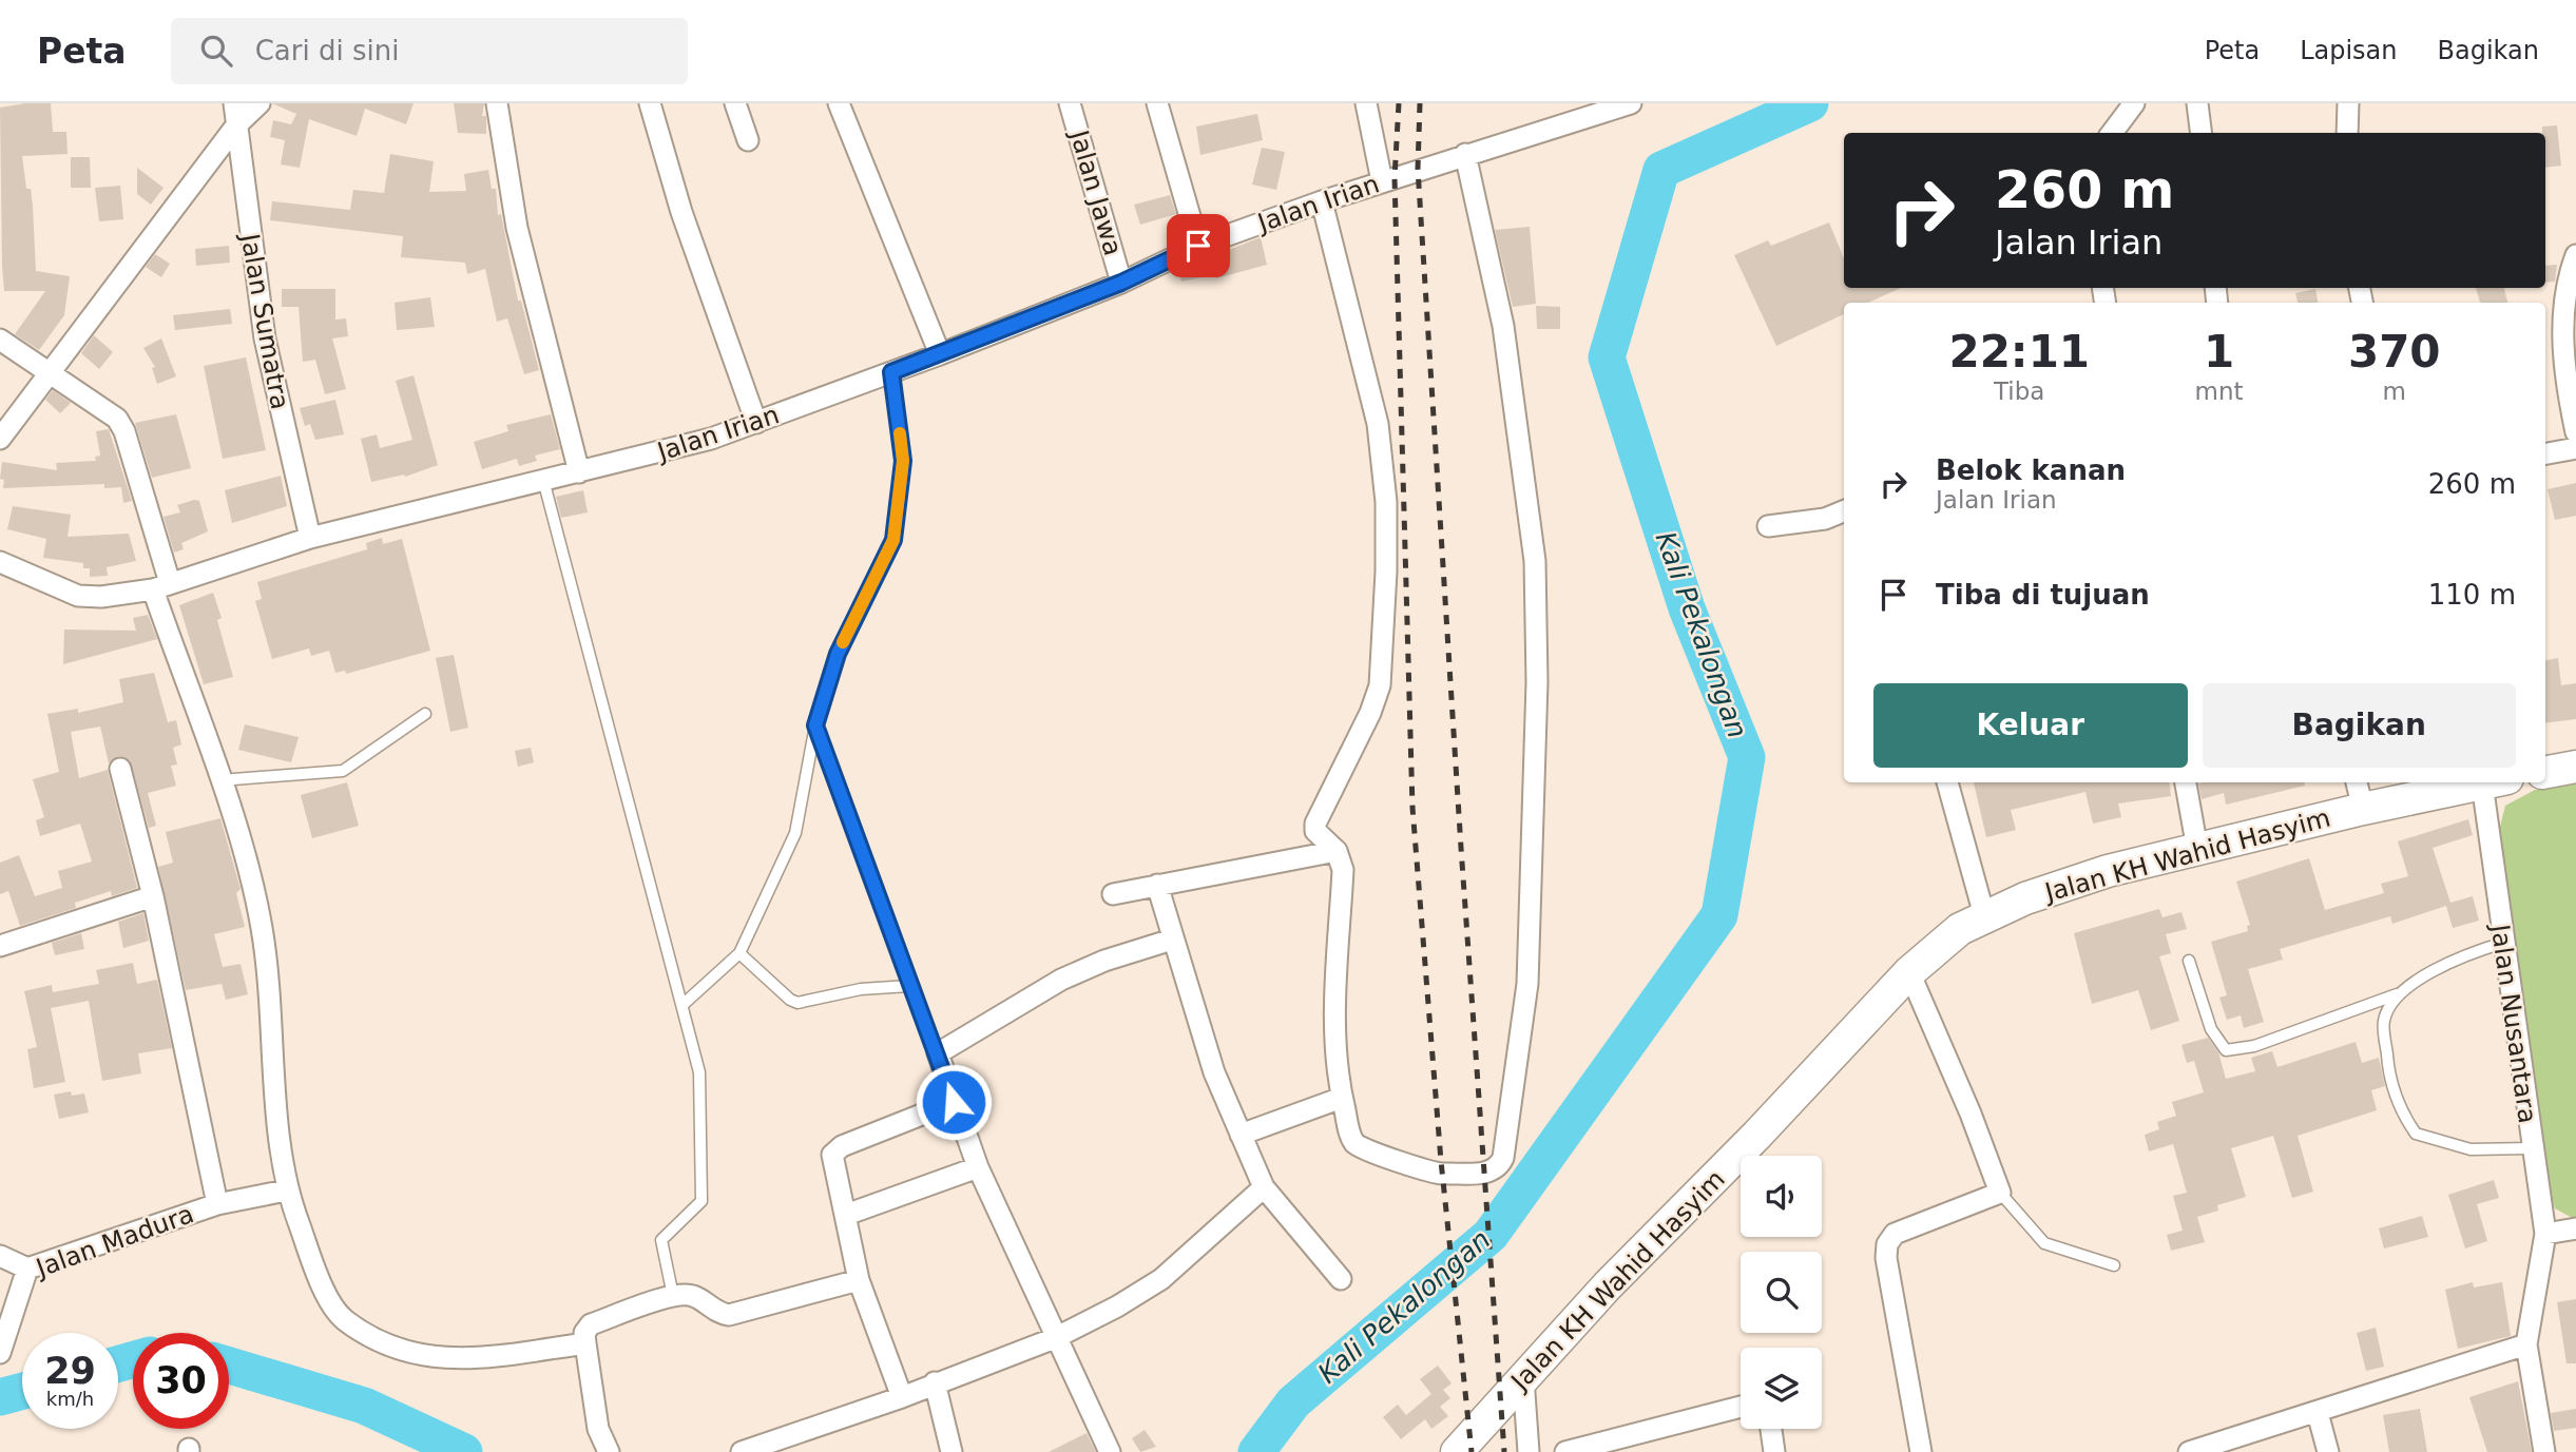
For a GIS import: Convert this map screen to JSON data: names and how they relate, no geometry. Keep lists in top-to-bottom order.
{
  "streets": {
    "main road": ["Jalan KH Wahid Hasyim"],
    "street": [
      "Jalan Jawa",
      "Jalan Irian",
      "Jalan Sumatra",
      "Jalan Nusantara",
      "Jalan Madura"
    ]
  },
  "crossings": [
    ["Jalan Jawa", "Jalan Irian"],
    ["Jalan Irian", "Jalan Sumatra"],
    ["Jalan KH Wahid Hasyim", "Jalan Nusantara"]
  ],
  "water": ["Kali Pekalongan"],
  "page": {
    "header": "Peta",
    "search": "Cari di sini",
    "nav": ["Peta", "Lapisan", "Bagikan"],
    "turn": ["260 m", "Jalan Irian"],
    "eta": [
      "22:11",
      "Tiba",
      "1",
      "mnt",
      "370",
      "m"
    ],
    "list": [
      {
        "name": "Belok kanan",
        "note": "Jalan Irian",
        "value": "260 m"
      },
      {
        "name": "Tiba di tujuan",
        "value": "110 m"
      }
    ],
    "buttons": ["Keluar", "Bagikan"],
    "speed": "29 km/h",
    "limit": "30"
  }
}
